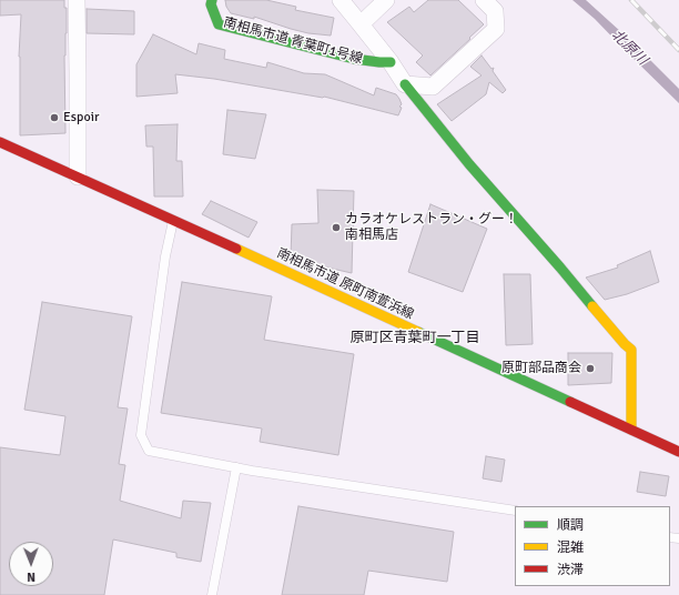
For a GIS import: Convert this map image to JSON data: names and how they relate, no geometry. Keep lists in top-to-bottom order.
{
  "streets": {
    "street": ["南相馬市道 青葉町1号線", "南相馬市道 原町南萱浜線"]
  },
  "districts": ["原町区青葉町一丁目"],
  "water": ["北原川"],
  "places": ["Espoir", "カラオケレストラン・グー！ 南相馬店", "原町部品商会"],
  "legend": ["順調", "混雑", "渋滞"],
  "north": "bottom"
}
